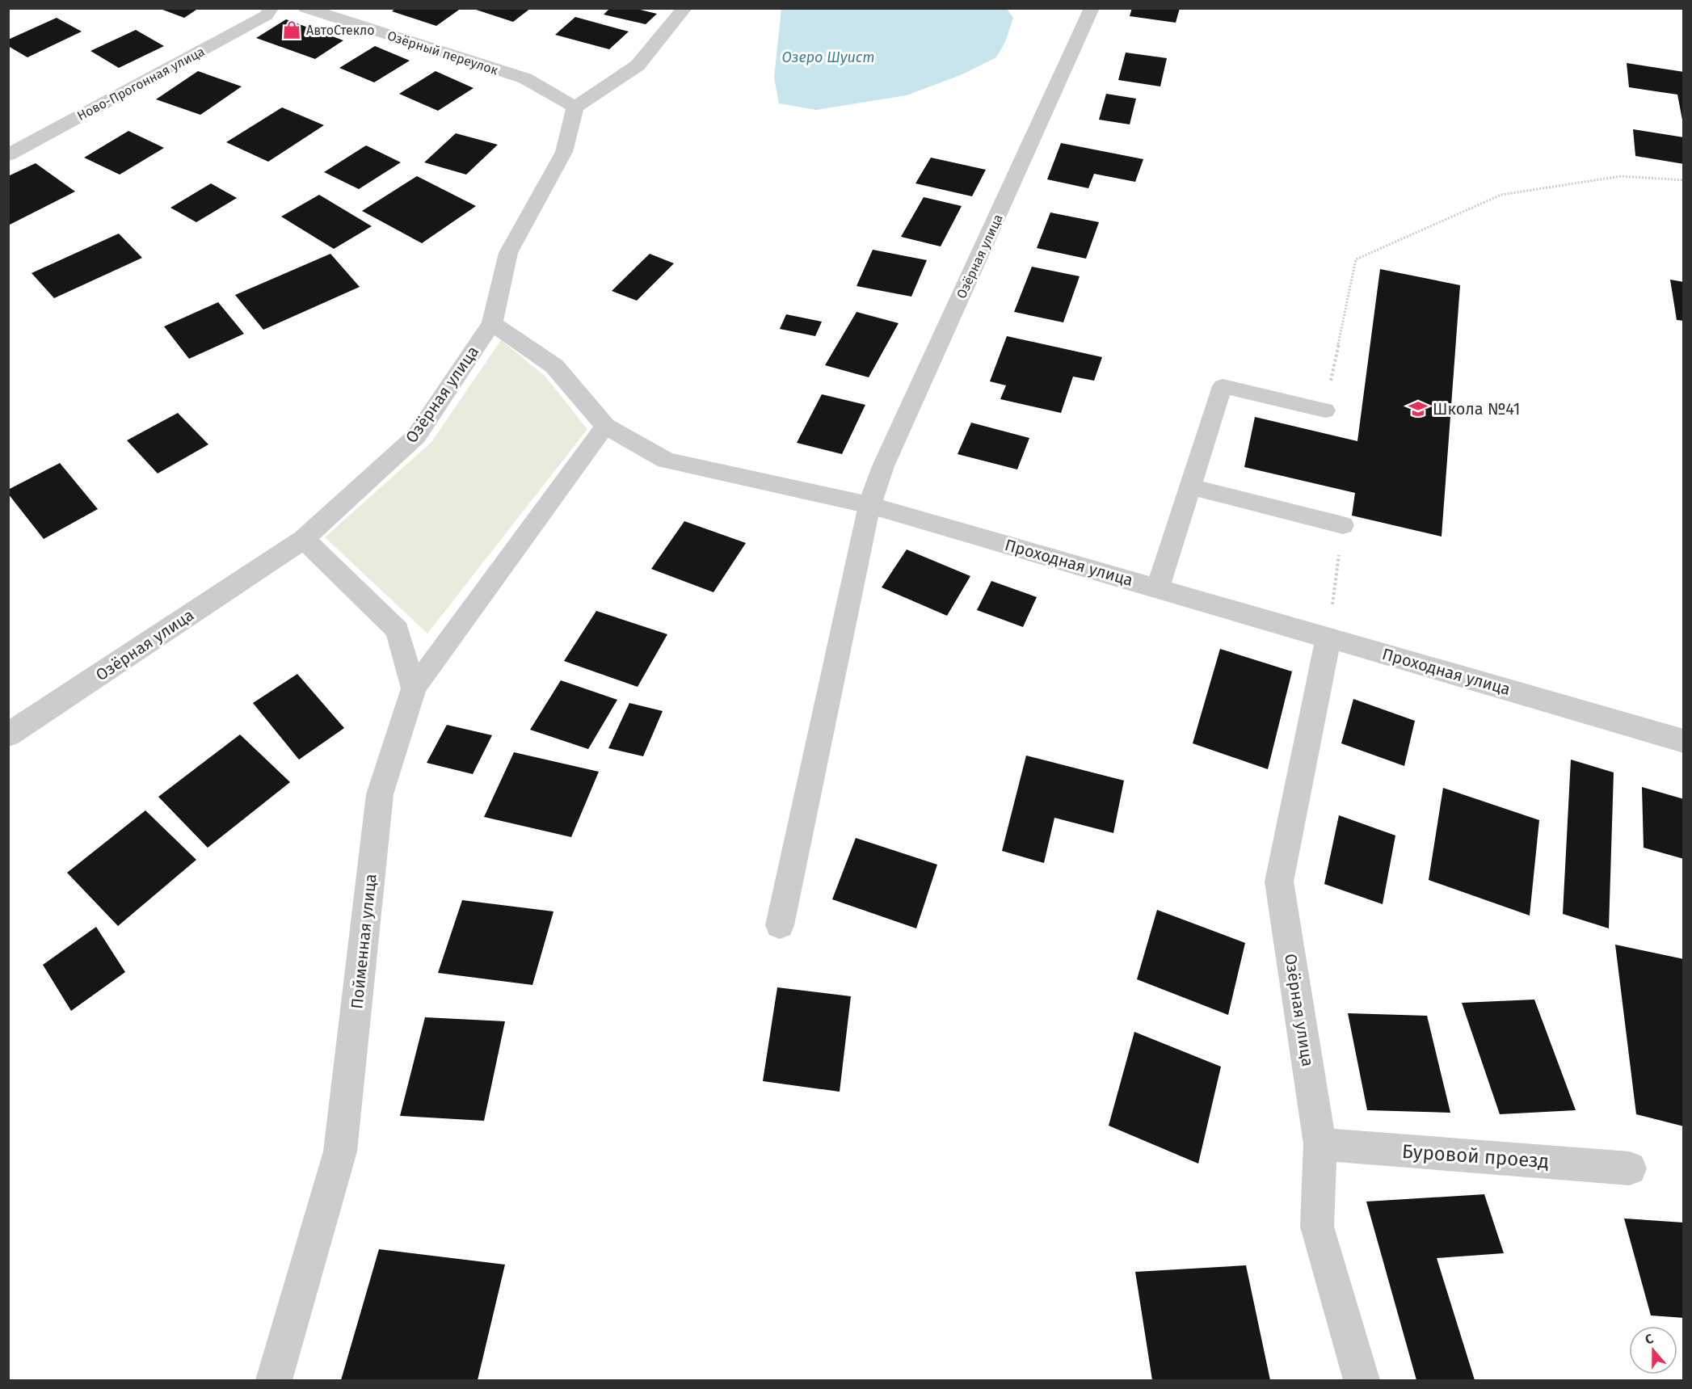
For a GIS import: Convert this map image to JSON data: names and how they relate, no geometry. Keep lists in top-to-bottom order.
{
  "streets": {
    "street": [
      "Озёрный переулок",
      "Ново-Прогонная улица",
      "Озёрная улица",
      "Проходная улица",
      "Пойменная улица",
      "Буровой проезд"
    ]
  },
  "crossings": [
    ["Озёрный переулок", "Озёрная улица"],
    ["Озёрная улица", "Проходная улица"],
    ["Озёрная улица", "Буровой проезд"]
  ],
  "water": ["Озеро Шуист"],
  "places": {
    "shop": ["АвтоСтекло"],
    "school or university": ["Школа №41"]
  },
  "north": "top"
}
